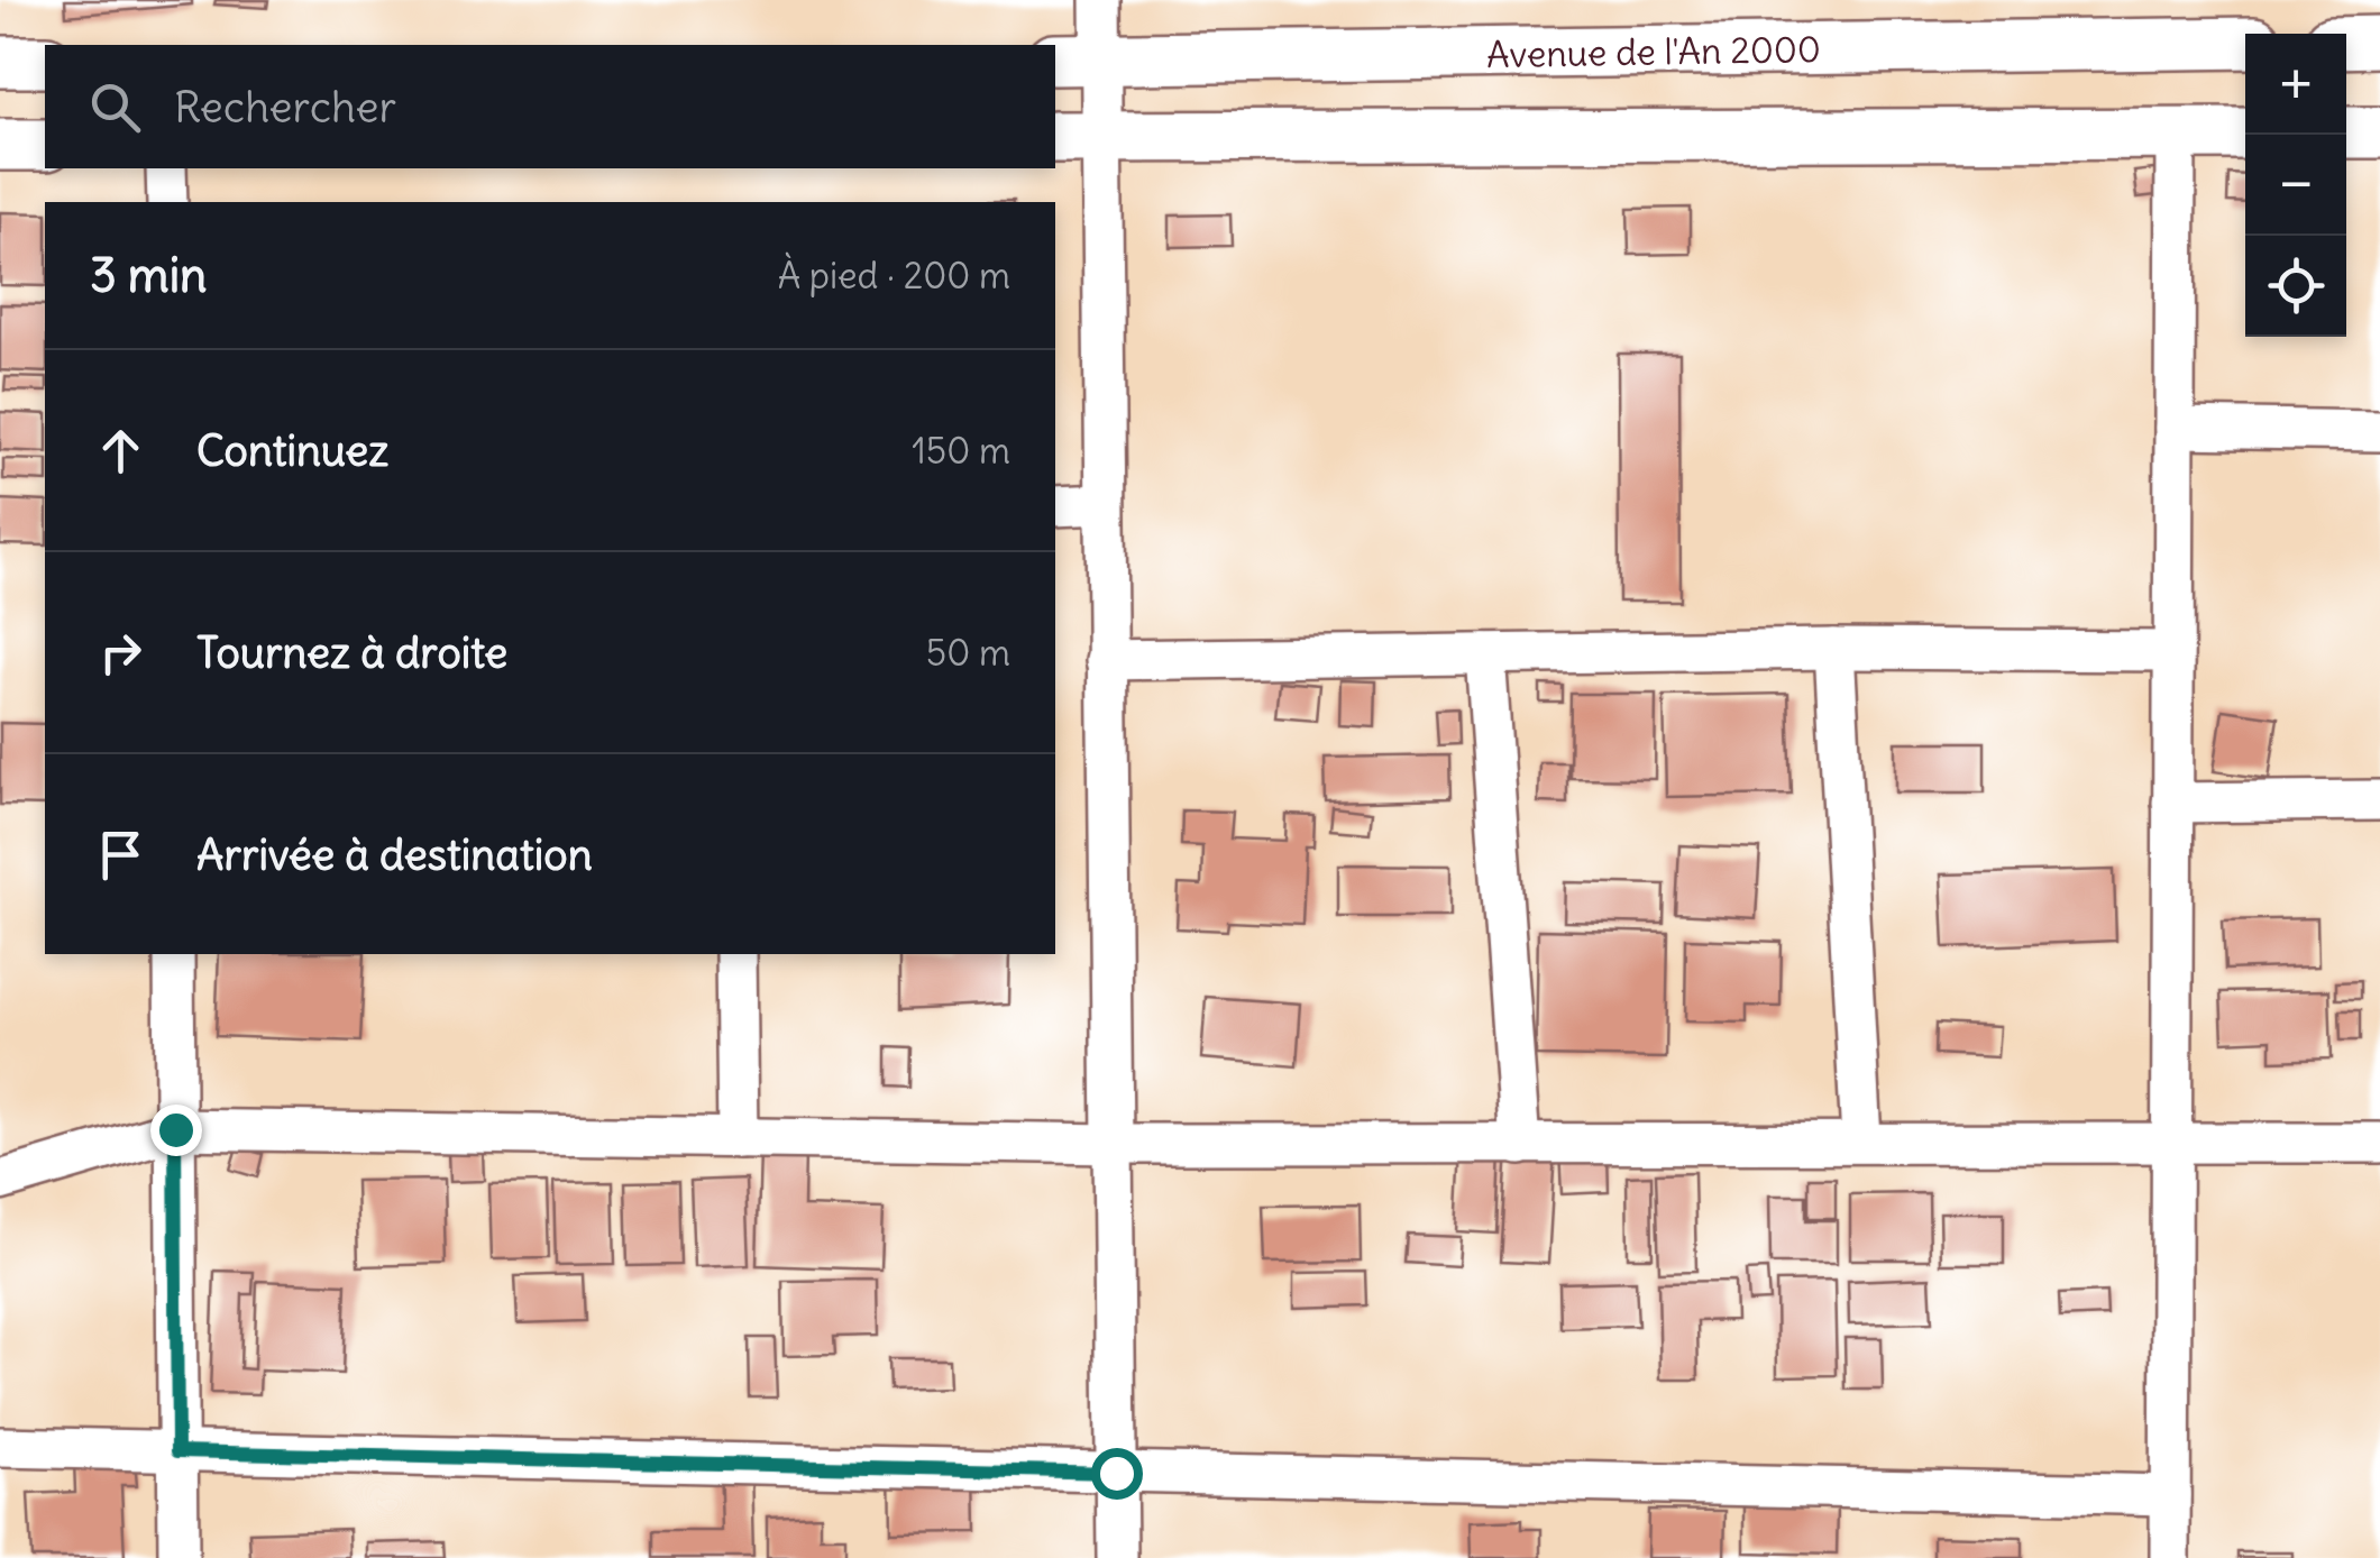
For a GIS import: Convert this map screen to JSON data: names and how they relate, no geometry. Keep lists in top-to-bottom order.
{
  "streets": {
    "main road": ["Avenue de l'An 2000"]
  },
  "page": {
    "map_buttons": ["+", "−"],
    "search": "Rechercher",
    "heading": ["3 min", "À pied · 200 m"],
    "list": [
      ["Continuez", "150 m"],
      ["Tournez à droite", "50 m"],
      "Arrivée à destination"
    ]
  }
}
